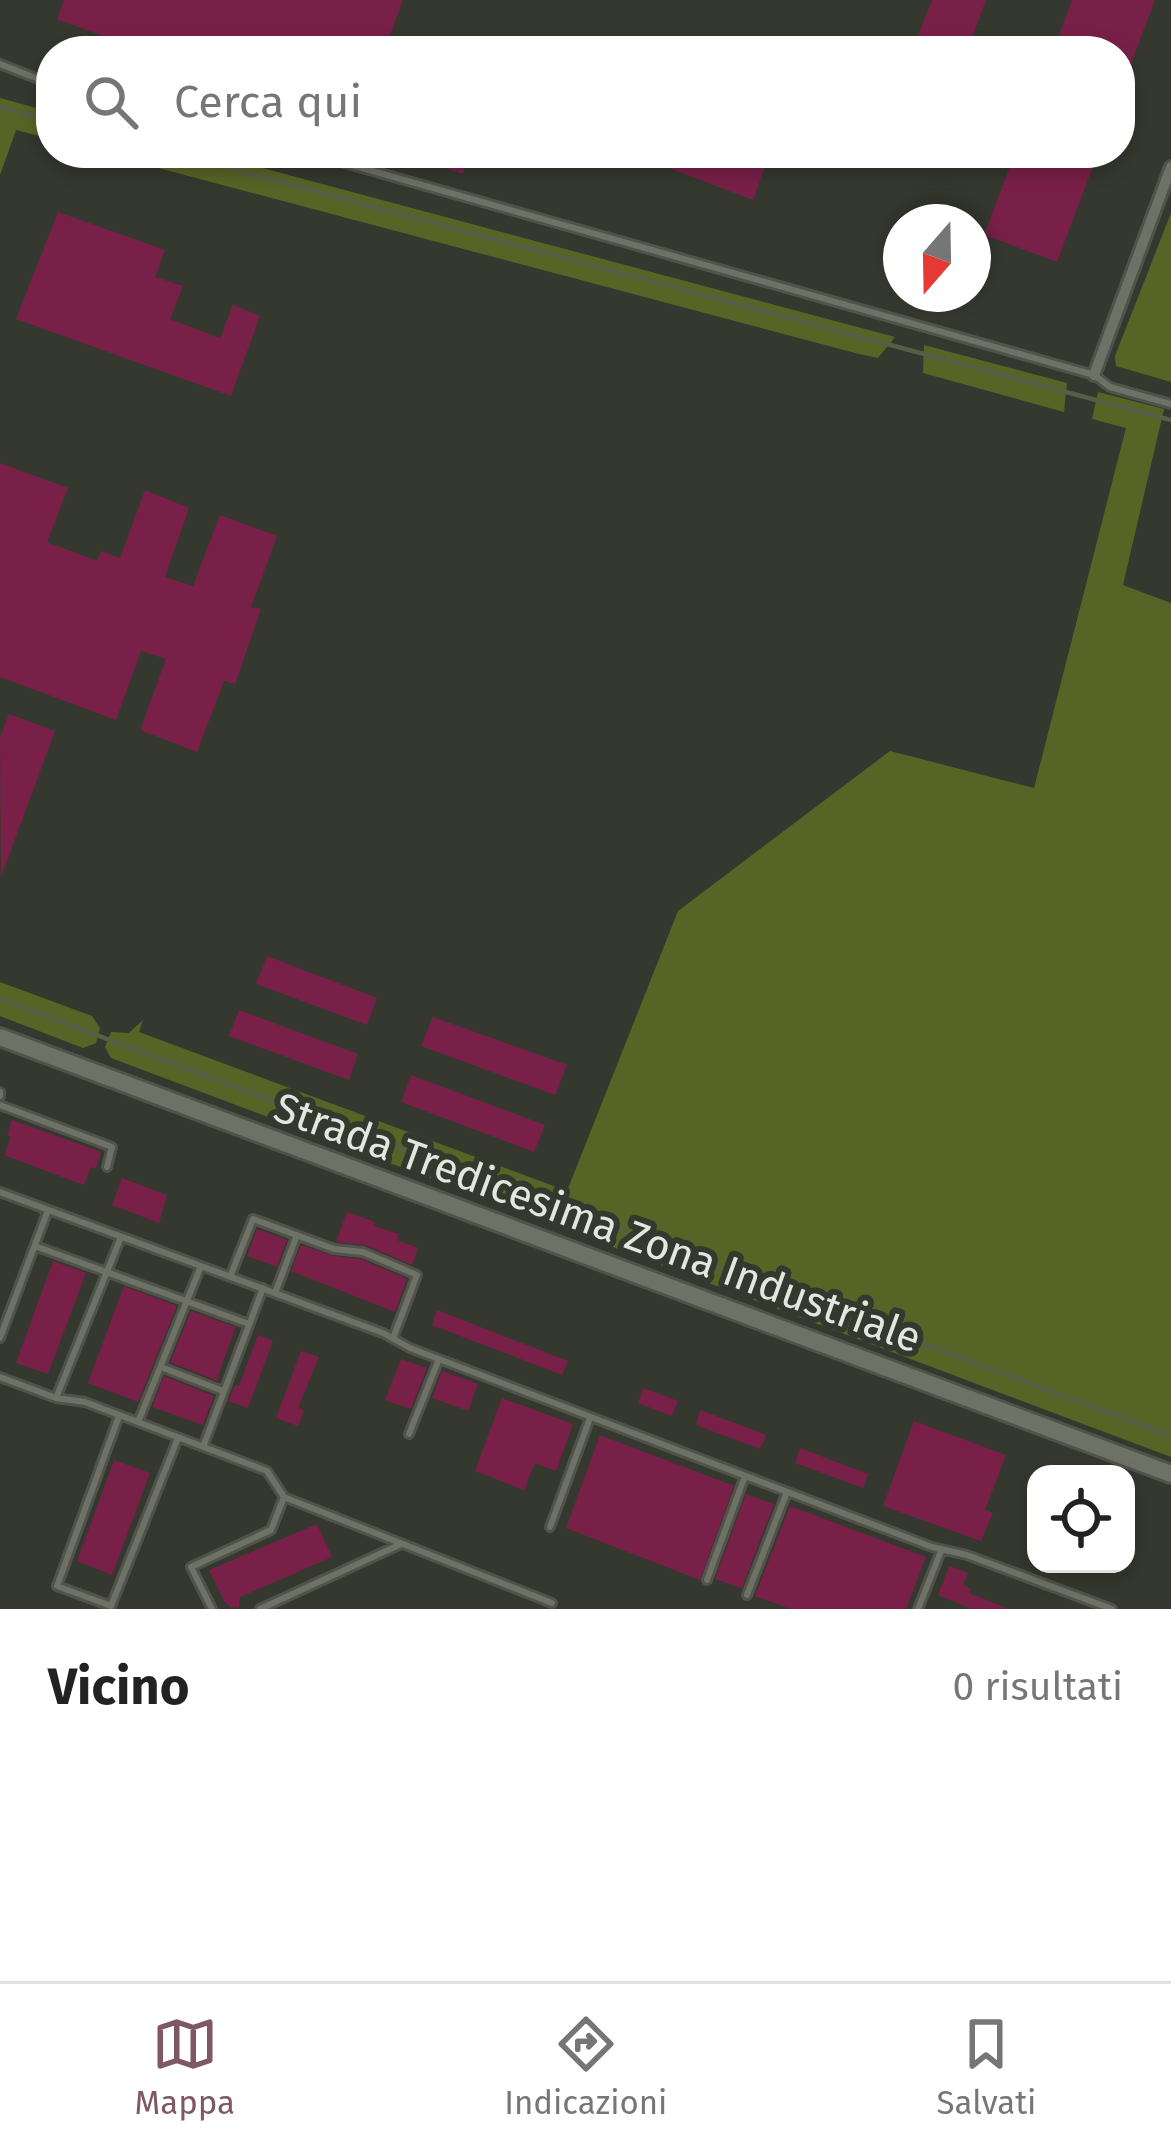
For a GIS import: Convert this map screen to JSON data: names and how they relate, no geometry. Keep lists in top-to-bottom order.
{
  "streets": {
    "street": ["Strada Tredicesima Zona Industriale"]
  },
  "north": "bottom",
  "page": {
    "search": "Cerca qui",
    "heading": ["Vicino", "0 risultati"],
    "nav": ["Mappa", "Indicazioni", "Salvati"]
  }
}
